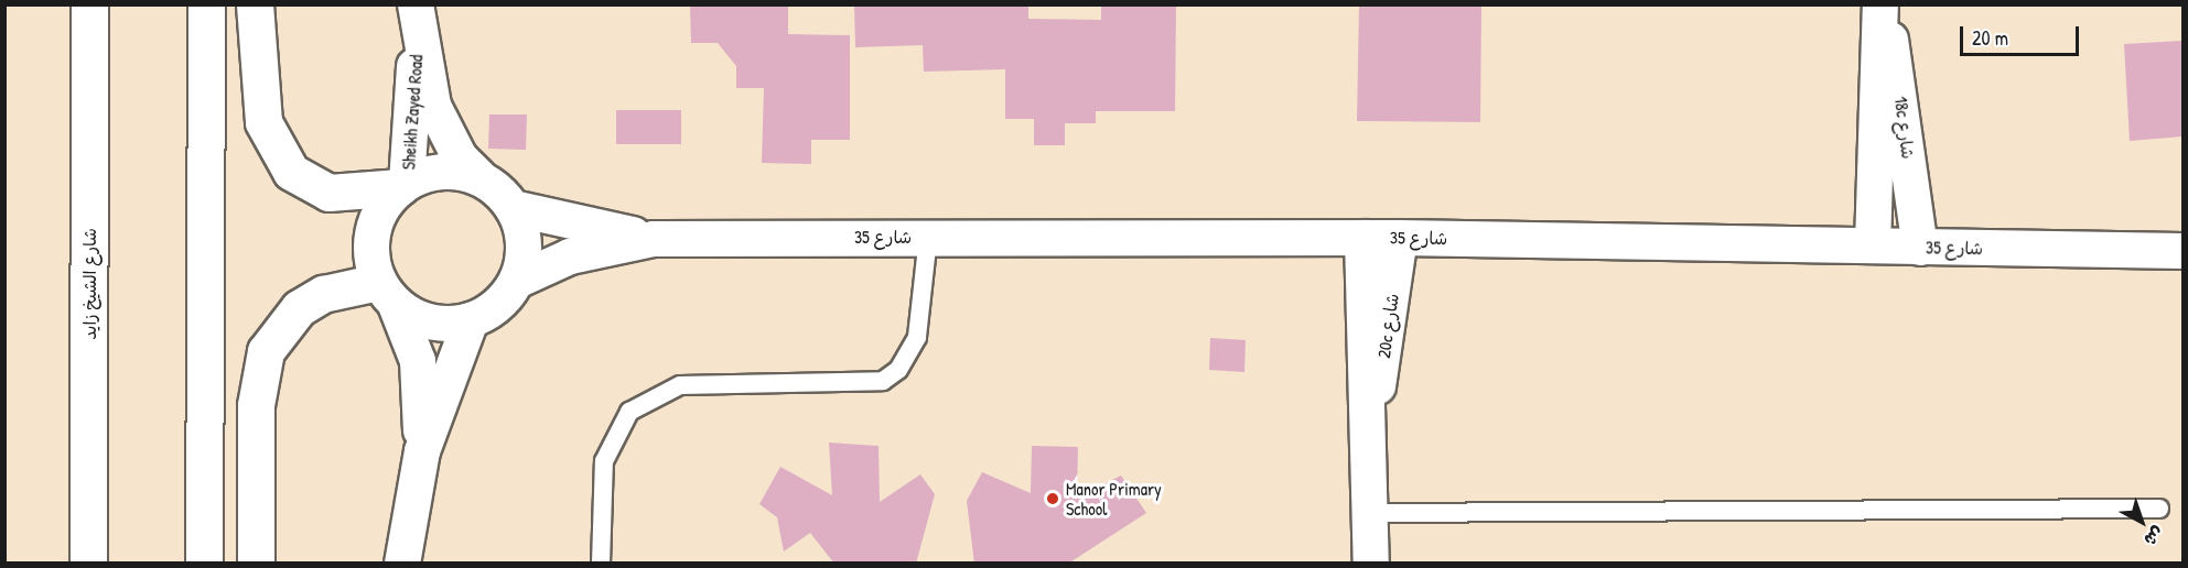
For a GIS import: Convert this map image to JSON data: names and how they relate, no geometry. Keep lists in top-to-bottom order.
{
  "streets": {
    "highway": ["شارع الشيخ زايد"],
    "street": [
      "Sheikh Zayed Road",
      "18c شارع",
      "شارع 35",
      "20c شارع"
    ]
  },
  "crossings": [
    ["Sheikh Zayed Road", "شارع 35"],
    ["18c شارع", "شارع 35"],
    ["شارع 35", "20c شارع"]
  ],
  "places": ["Manor Primary School"],
  "scale_bar": "20 m",
  "north": "bottom right"
}
